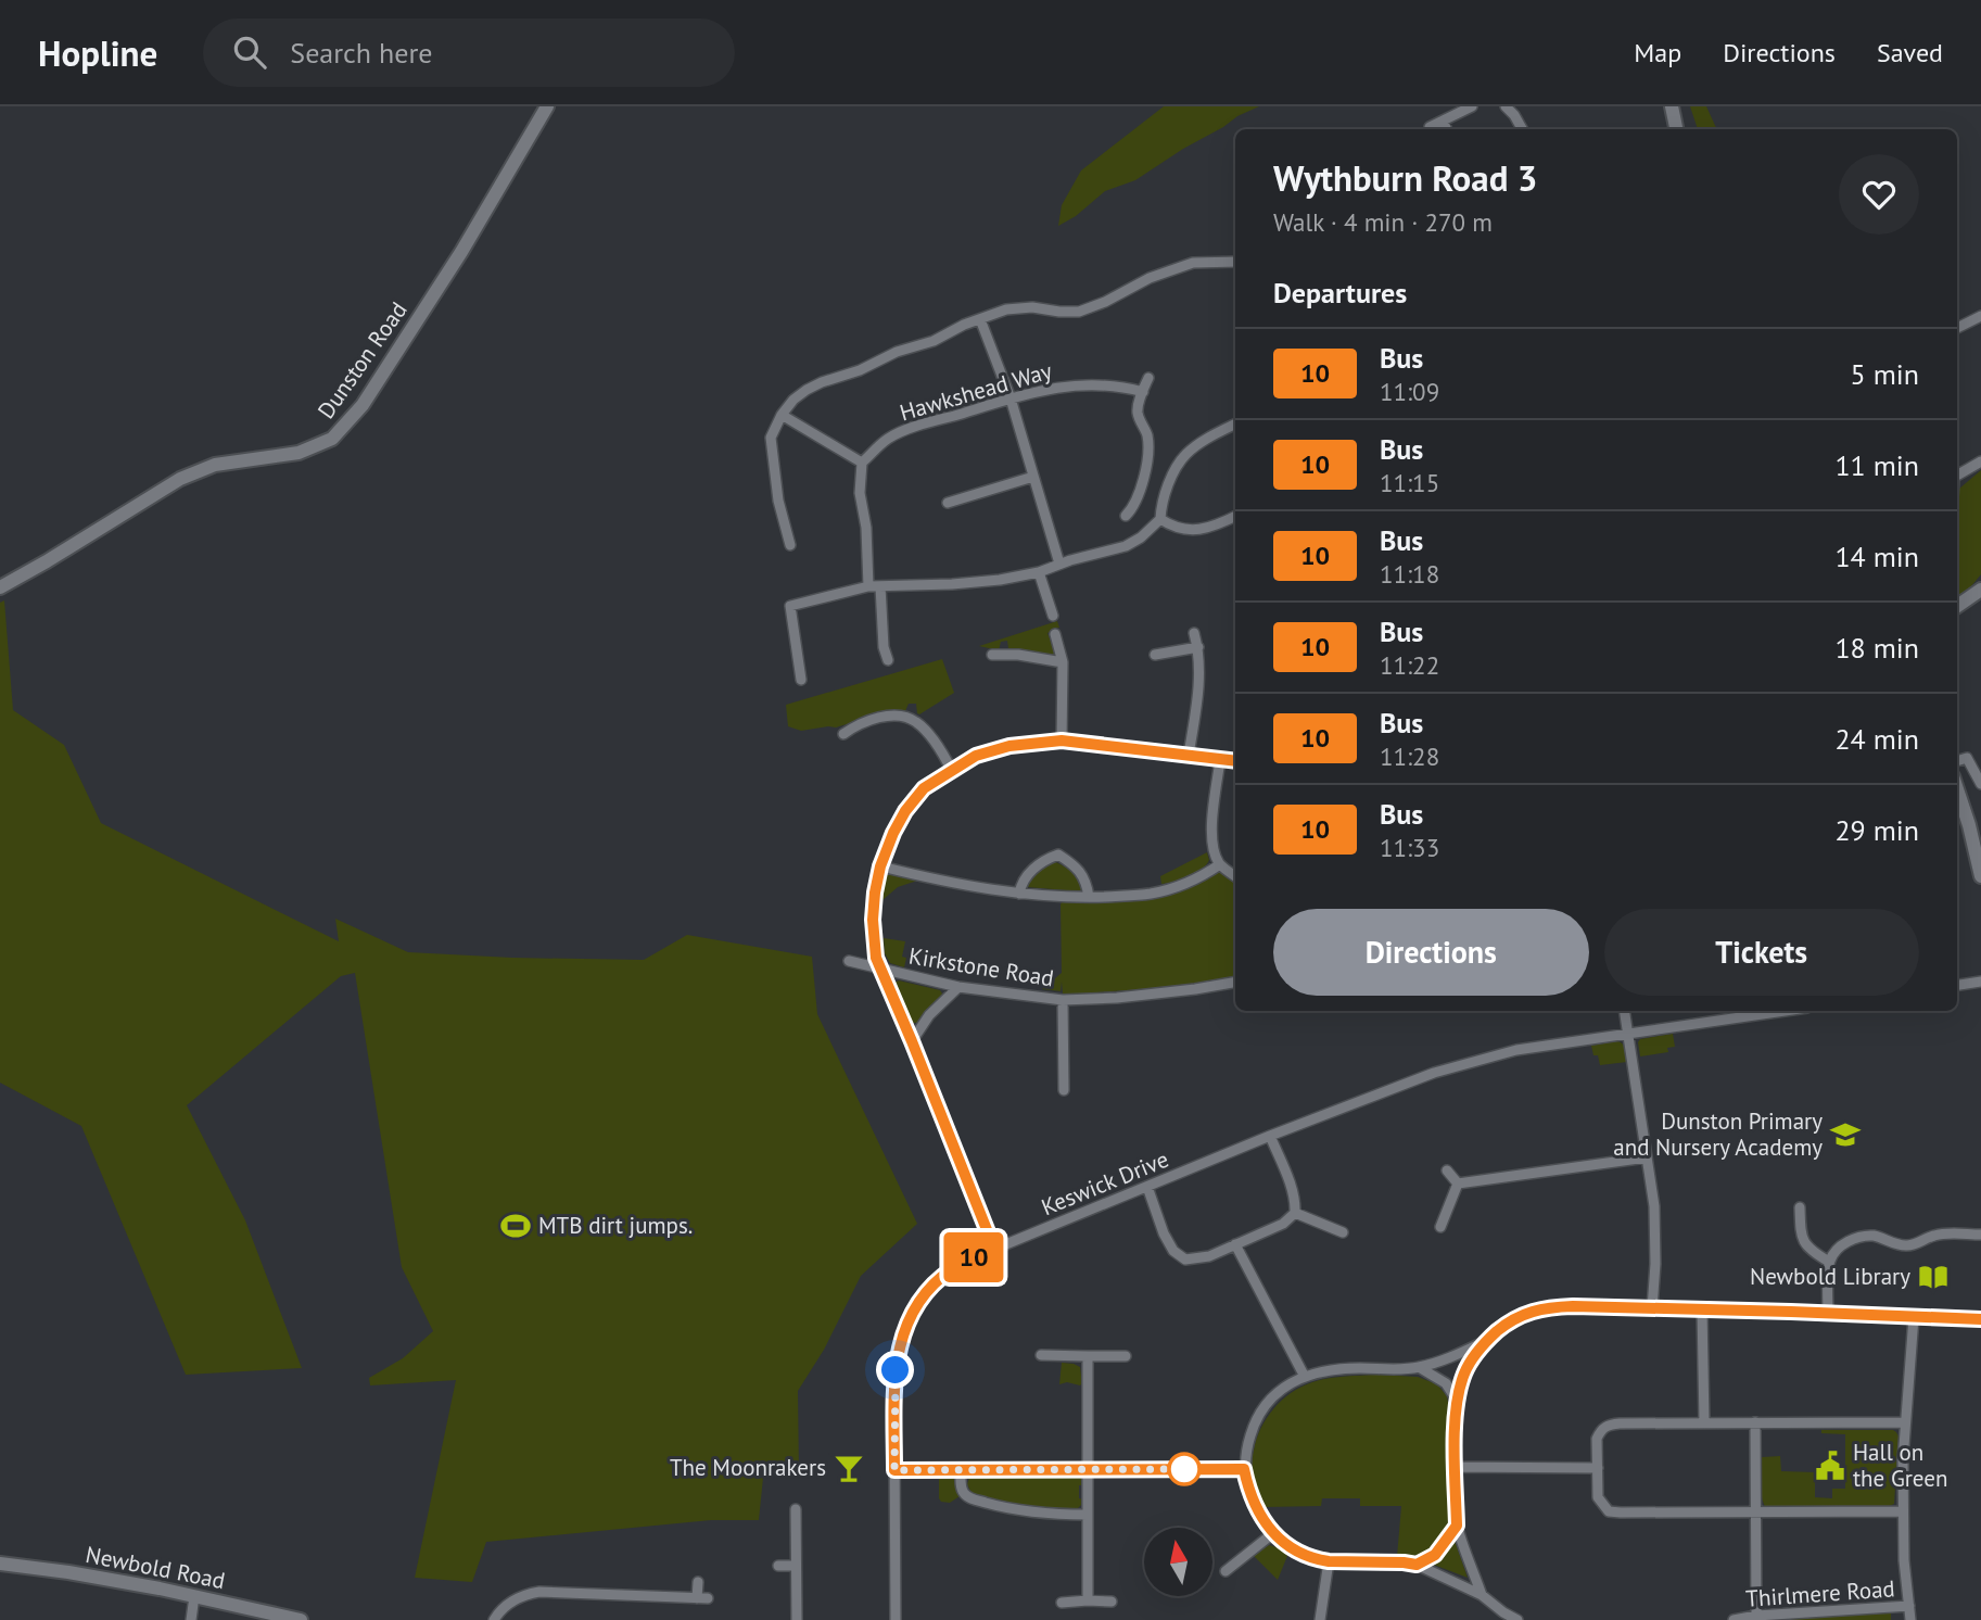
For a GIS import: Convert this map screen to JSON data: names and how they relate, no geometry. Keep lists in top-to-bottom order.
{
  "streets": {
    "main road": ["Dunston Road", "Newbold Road"],
    "street": [
      "Hawkshead Way",
      "Kirkstone Road",
      "Keswick Drive",
      "Thirlmere Road"
    ]
  },
  "places": {
    "school or university": ["Dunston Primary and Nursery Academy"],
    "sports": ["MTB dirt jumps."],
    "library": ["Newbold Library"],
    "public building": ["Hall on the Green"],
    "bar": ["The Moonrakers"]
  },
  "lines": ["bus line 10"],
  "north": "top",
  "page": {
    "header": "Hopline",
    "search": "Search here",
    "nav": ["Map", "Directions", "Saved"],
    "on_map": "10",
    "heading": [
      ["Wythburn Road 3", "Walk · 4 min · 270 m"],
      "Departures"
    ],
    "list": [
      {
        "mark": "10",
        "name": "Bus",
        "note": "11:09",
        "value": "5 min"
      },
      {
        "mark": "10",
        "name": "Bus",
        "note": "11:15",
        "value": "11 min"
      },
      {
        "mark": "10",
        "name": "Bus",
        "note": "11:18",
        "value": "14 min"
      },
      {
        "mark": "10",
        "name": "Bus",
        "note": "11:22",
        "value": "18 min"
      },
      {
        "mark": "10",
        "name": "Bus",
        "note": "11:28",
        "value": "24 min"
      },
      {
        "mark": "10",
        "name": "Bus",
        "note": "11:33",
        "value": "29 min"
      }
    ],
    "buttons": ["Directions", "Tickets"]
  }
}
